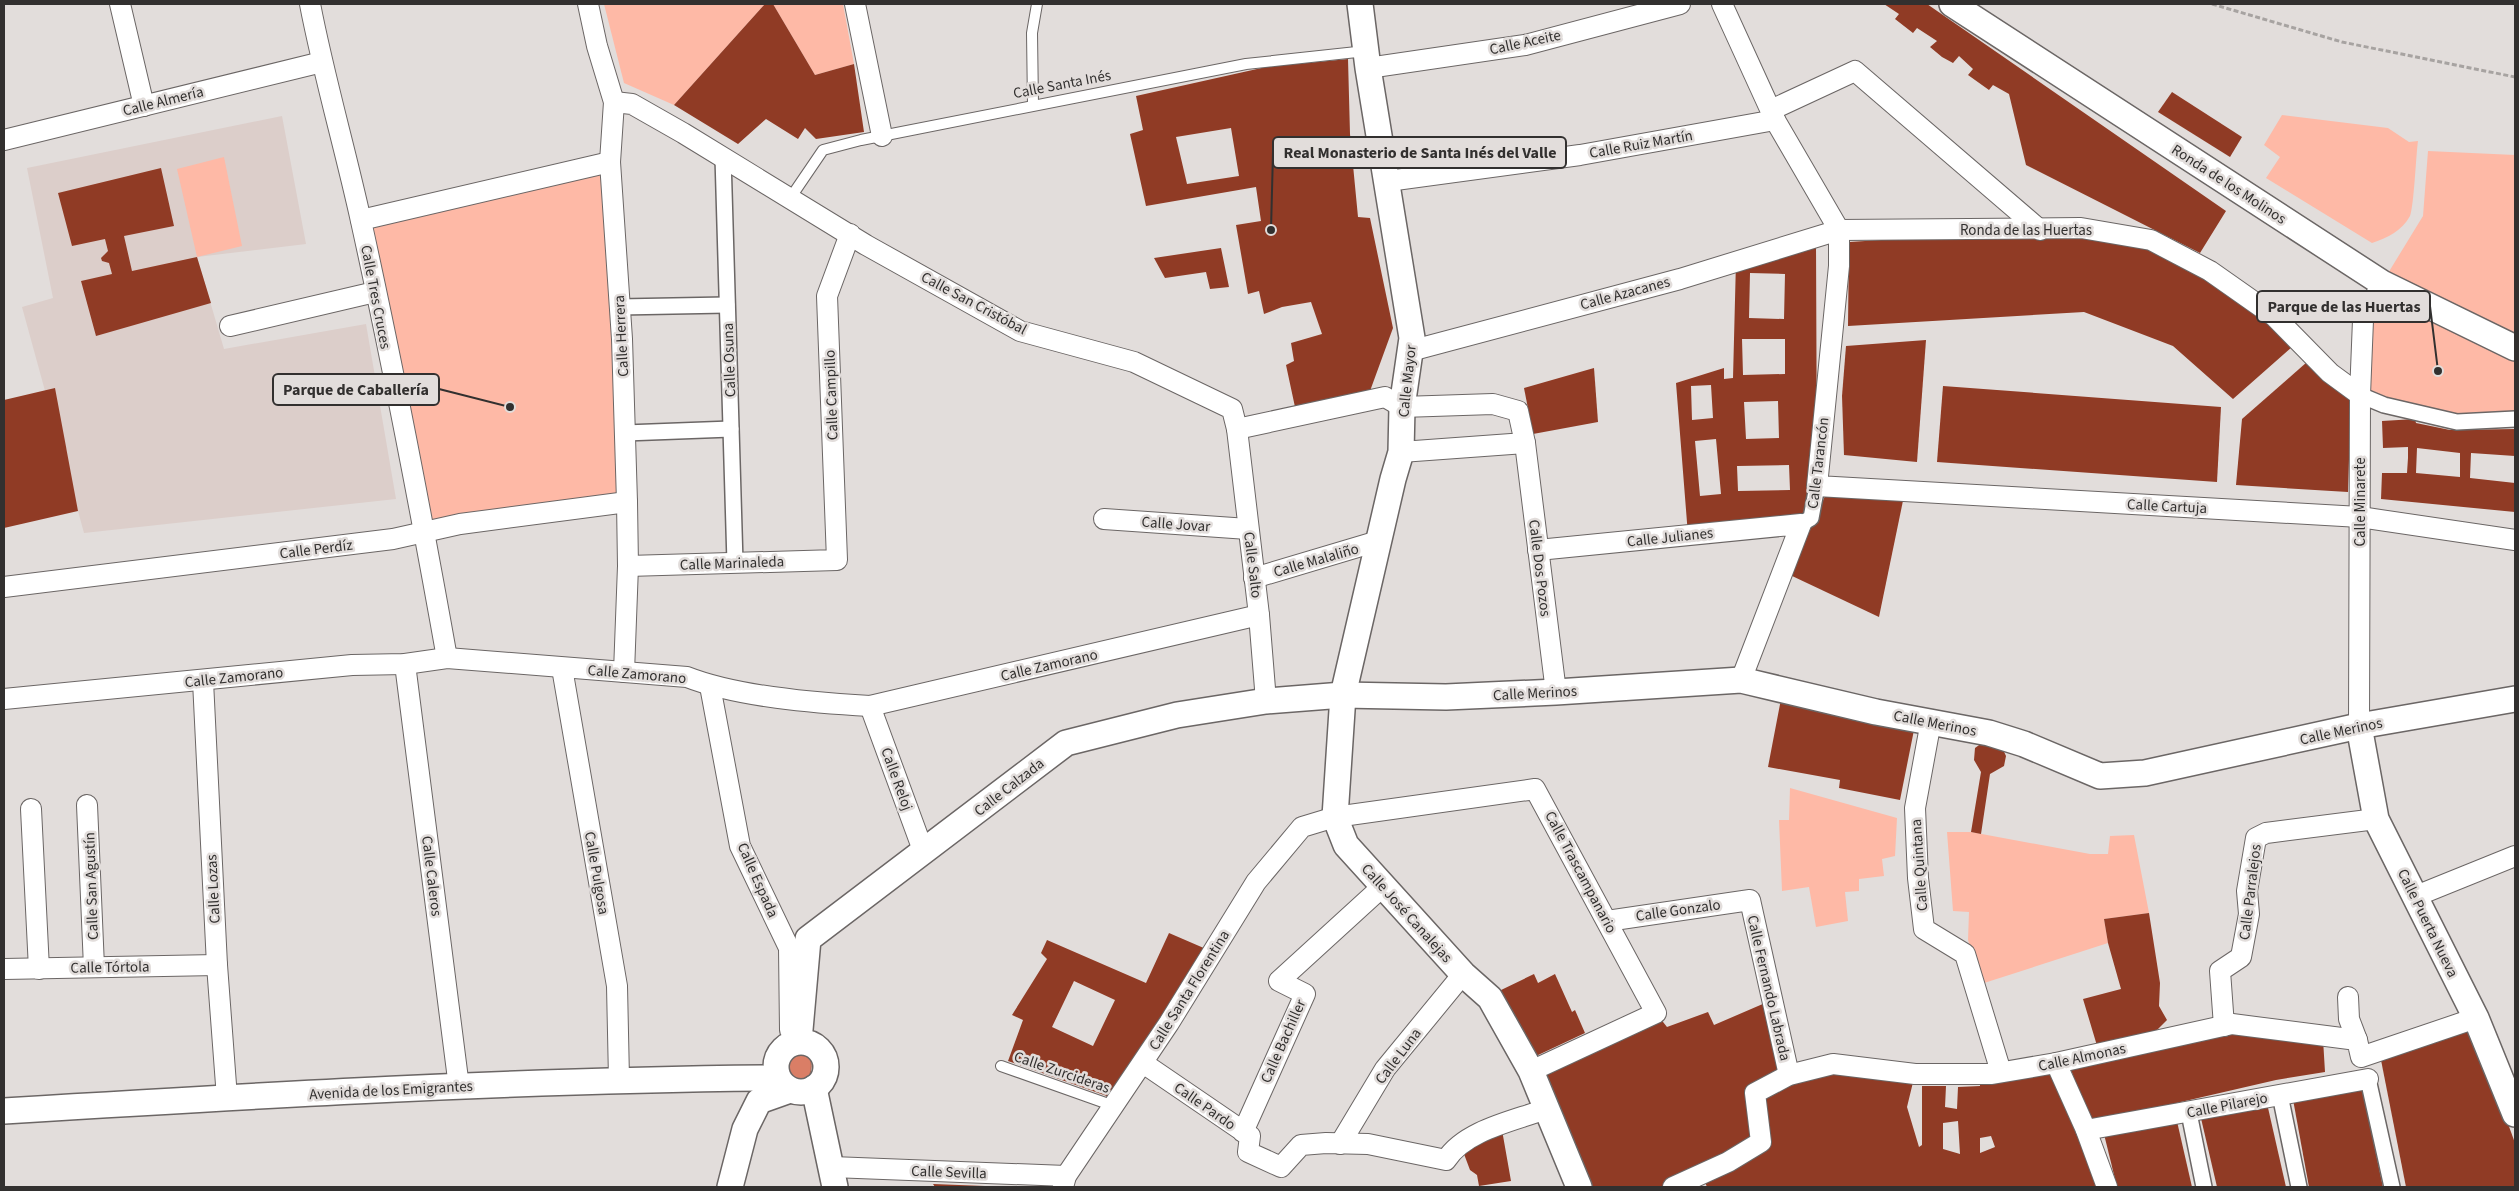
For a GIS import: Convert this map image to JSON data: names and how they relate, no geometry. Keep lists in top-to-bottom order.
{
  "streets": {
    "street": [
      "Calle Aceite",
      "Calle Almería",
      "Calle Ruiz Martín",
      "Ronda de los Molinos",
      "Ronda de las Huertas",
      "Calle Azacanes",
      "Calle Tres Cruces",
      "Calle San Cristóbal",
      "Calle Herrera",
      "Calle Osuna",
      "Calle Mayor",
      "Calle Campillo",
      "Calle Tarancón",
      "Calle Minarete",
      "Calle Cartuja",
      "Calle Jovar",
      "Calle Julianes",
      "Calle Perdíz",
      "Calle Malaliño",
      "Calle Marinaleda",
      "Calle Salto",
      "Calle Dos Pozos",
      "Calle Zamorano",
      "Calle Merinos",
      "Calle Reloj",
      "Calle Calzada",
      "Calle Quintana",
      "Calle Trascampanario",
      "Calle Pulgosa",
      "Calle Caleros",
      "Calle Espada",
      "Calle San Agustín",
      "Calle Lozas",
      "Calle Parralejos",
      "Calle Gonzalo",
      "Calle José Canalejas",
      "Calle Puerta Nueva",
      "Calle Tórtola",
      "Calle Fernando Labrada",
      "Calle Santa Florentina",
      "Calle Bachiller",
      "Calle Luna",
      "Calle Almonas",
      "Avenida de los Emigrantes",
      "Calle Pilarejo",
      "Calle Pardo",
      "Calle Sevilla"
    ],
    "lane": ["Calle Santa Inés", "Calle Zurcideras"]
  },
  "crossings": [
    ["Calle Aceite", "Calle Santa Inés"],
    ["Calle Aceite", "Calle Mayor"],
    ["Calle Santa Inés", "Calle San Cristóbal"],
    ["Calle Santa Inés", "Calle Mayor"],
    ["Calle Almería", "Calle Tres Cruces"],
    ["Calle Ruiz Martín", "Ronda de las Huertas"],
    ["Calle Ruiz Martín", "Calle Mayor"],
    ["Ronda de los Molinos", "Calle Minarete"],
    ["Ronda de las Huertas", "Calle Azacanes"],
    ["Ronda de las Huertas", "Calle Tarancón"],
    ["Ronda de las Huertas", "Calle Minarete"],
    ["Calle Azacanes", "Calle Mayor"],
    ["Calle Azacanes", "Calle Tarancón"],
    ["Calle Tres Cruces", "Calle Perdíz"],
    ["Calle Tres Cruces", "Calle Zamorano"],
    ["Calle San Cristóbal", "Calle Herrera"],
    ["Calle San Cristóbal", "Calle Osuna"],
    ["Calle San Cristóbal", "Calle Campillo"],
    ["Calle San Cristóbal", "Calle Salto"],
    ["Calle Herrera", "Calle Perdíz"],
    ["Calle Herrera", "Calle Marinaleda"],
    ["Calle Herrera", "Calle Zamorano"],
    ["Calle Osuna", "Calle Marinaleda"],
    ["Calle Mayor", "Calle Malaliño"],
    ["Calle Mayor", "Calle Dos Pozos"],
    ["Calle Mayor", "Calle Merinos"],
    ["Calle Mayor", "Calle Calzada"],
    ["Calle Mayor", "Calle José Canalejas"],
    ["Calle Campillo", "Calle Marinaleda"],
    ["Calle Tarancón", "Calle Cartuja"],
    ["Calle Tarancón", "Calle Julianes"],
    ["Calle Tarancón", "Calle Merinos"],
    ["Calle Minarete", "Calle Cartuja"],
    ["Calle Minarete", "Calle Merinos"],
    ["Calle Minarete", "Calle Puerta Nueva"],
    ["Calle Jovar", "Calle Salto"],
    ["Calle Julianes", "Calle Dos Pozos"],
    ["Calle Malaliño", "Calle Salto"],
    ["Calle Salto", "Calle Zamorano"],
    ["Calle Salto", "Calle Calzada"],
    ["Calle Dos Pozos", "Calle Merinos"],
    ["Calle Zamorano", "Calle Reloj"],
    ["Calle Zamorano", "Calle Pulgosa"],
    ["Calle Zamorano", "Calle Caleros"],
    ["Calle Zamorano", "Calle Espada"],
    ["Calle Zamorano", "Calle Lozas"],
    ["Calle Merinos", "Calle Calzada"],
    ["Calle Merinos", "Calle Quintana"],
    ["Calle Merinos", "Calle José Canalejas"],
    ["Calle Merinos", "Calle Puerta Nueva"],
    ["Calle Reloj", "Calle Calzada"],
    ["Calle Calzada", "Calle Espada"],
    ["Calle Calzada", "Calle José Canalejas"],
    ["Calle Calzada", "Avenida de los Emigrantes"],
    ["Calle Quintana", "Calle Almonas"],
    ["Calle Trascampanario", "Calle Gonzalo"],
    ["Calle Trascampanario", "Calle José Canalejas"],
    ["Calle Trascampanario", "Calle Santa Florentina"],
    ["Calle Pulgosa", "Avenida de los Emigrantes"],
    ["Calle Caleros", "Avenida de los Emigrantes"],
    ["Calle Espada", "Avenida de los Emigrantes"],
    ["Calle San Agustín", "Calle Tórtola"],
    ["Calle Lozas", "Calle Tórtola"],
    ["Calle Lozas", "Avenida de los Emigrantes"],
    ["Calle Parralejos", "Calle Puerta Nueva"],
    ["Calle Parralejos", "Calle Almonas"],
    ["Calle Gonzalo", "Calle Fernando Labrada"],
    ["Calle José Canalejas", "Calle Santa Florentina"],
    ["Calle José Canalejas", "Calle Bachiller"],
    ["Calle José Canalejas", "Calle Luna"],
    ["Calle Fernando Labrada", "Calle Almonas"],
    ["Calle Santa Florentina", "Calle Zurcideras"],
    ["Calle Santa Florentina", "Calle Pardo"],
    ["Calle Santa Florentina", "Calle Sevilla"],
    ["Calle Bachiller", "Calle Pardo"],
    ["Calle Luna", "Calle Pardo"]
  ],
  "places": ["Real Monasterio de Santa Inés del Valle", "Parque de las Huertas", "Parque de Caballería"]
}
